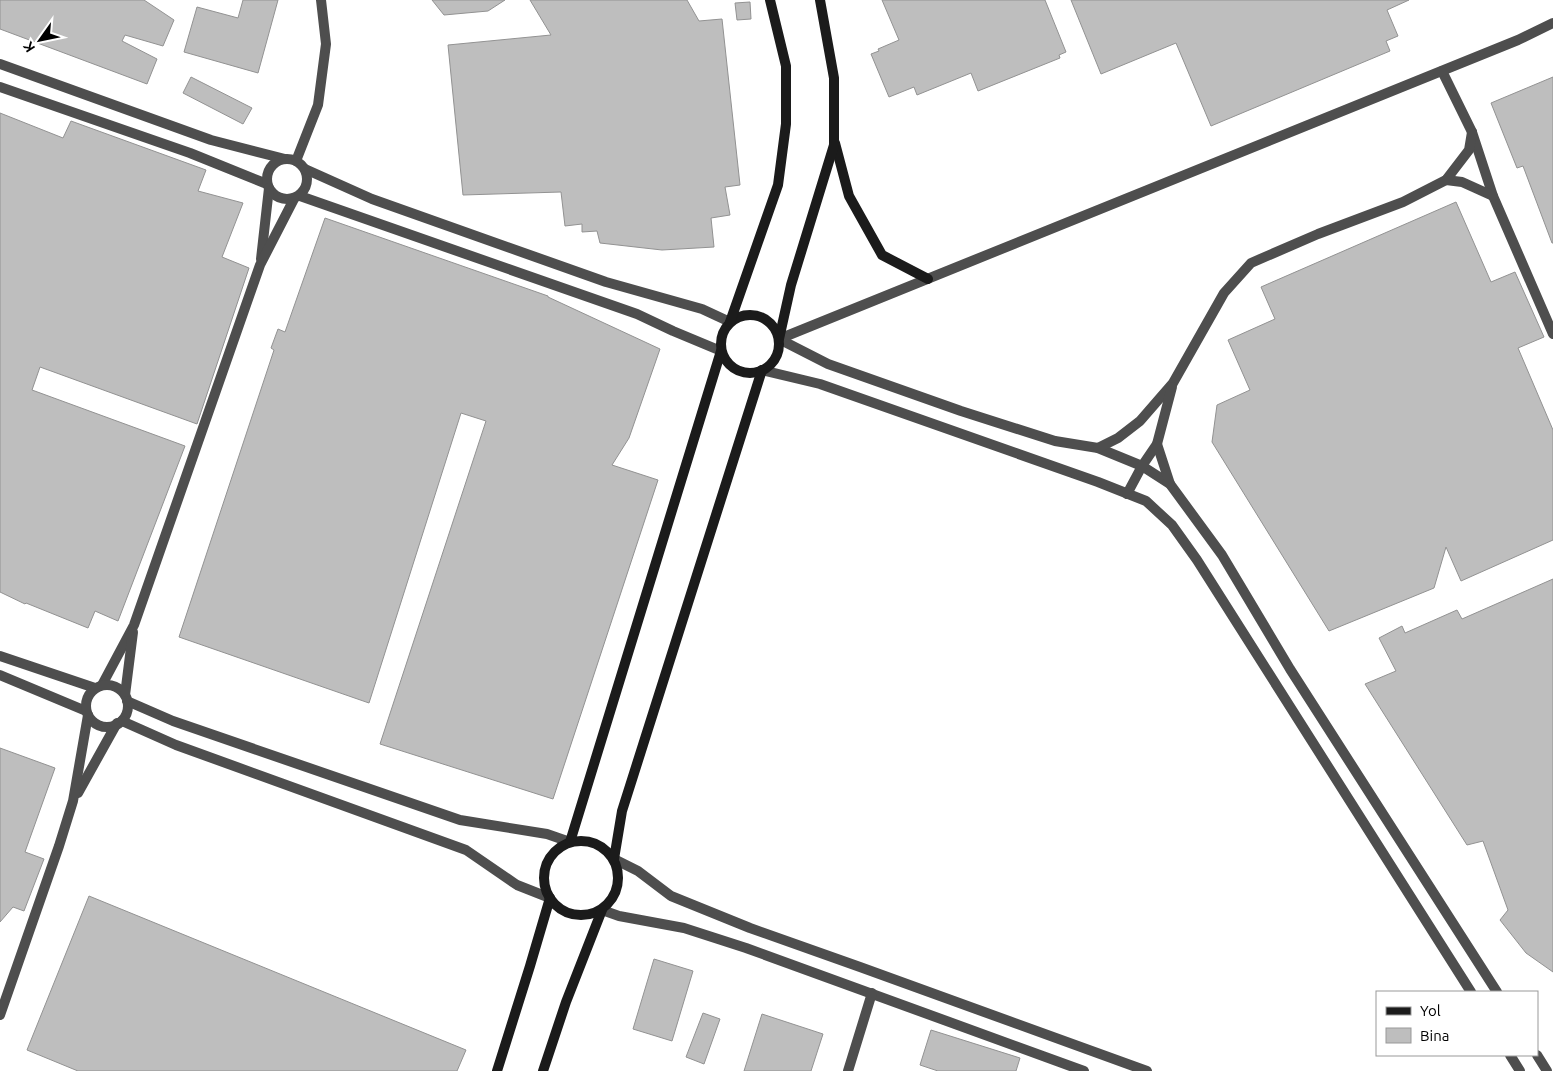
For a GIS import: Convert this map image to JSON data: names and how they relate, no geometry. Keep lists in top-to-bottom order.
{
  "legend": ["Yol", "Bina"],
  "north": "bottom left"
}
